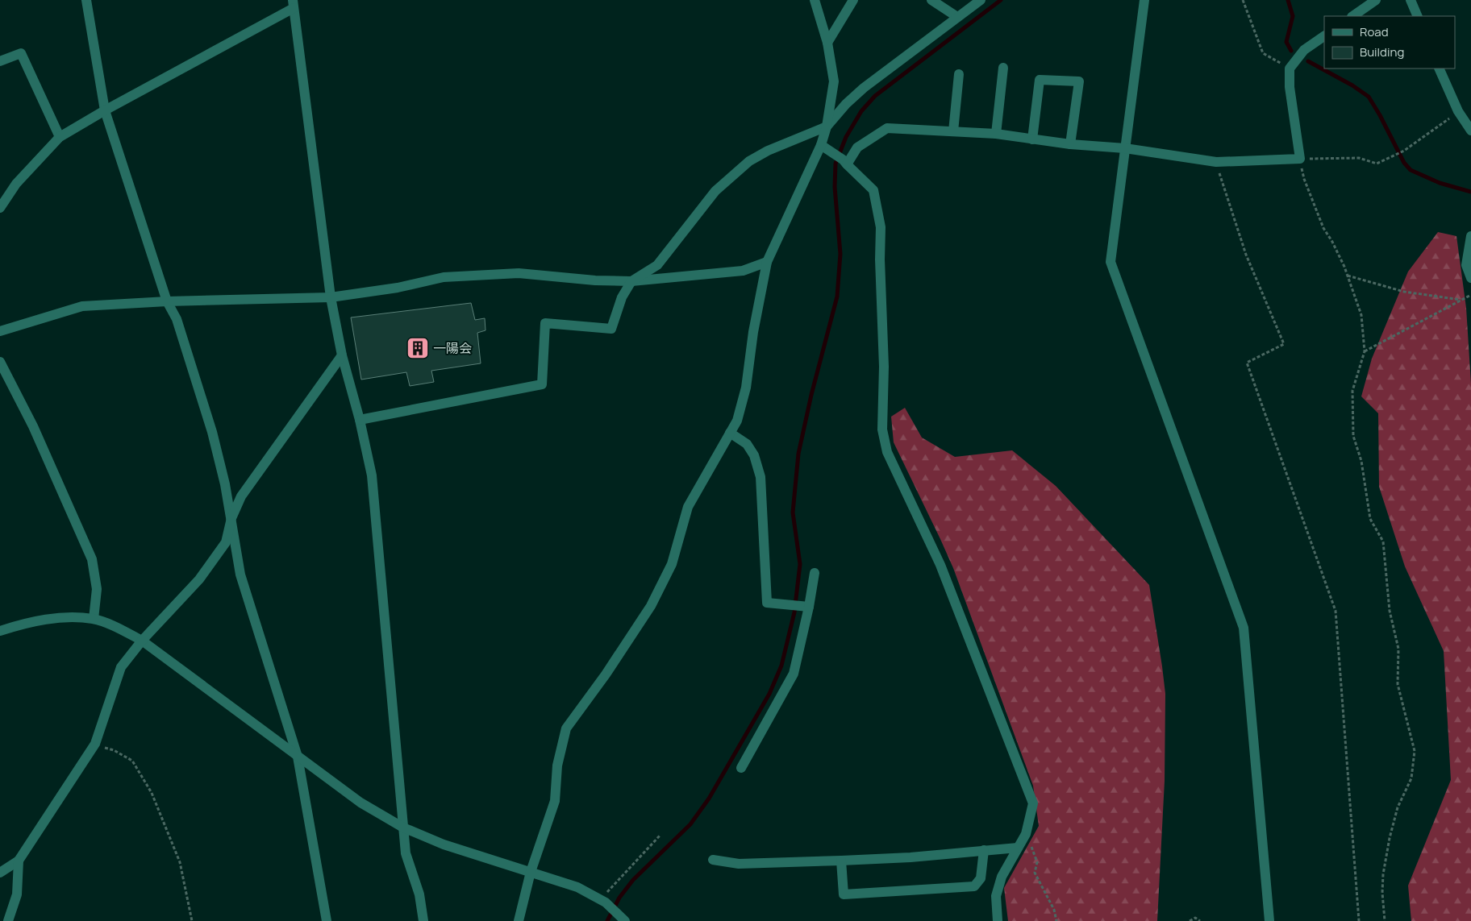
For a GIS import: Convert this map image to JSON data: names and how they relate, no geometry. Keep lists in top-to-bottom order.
{
  "places": {
    "building": ["一陽会"]
  },
  "legend": ["Road", "Building"]
}
